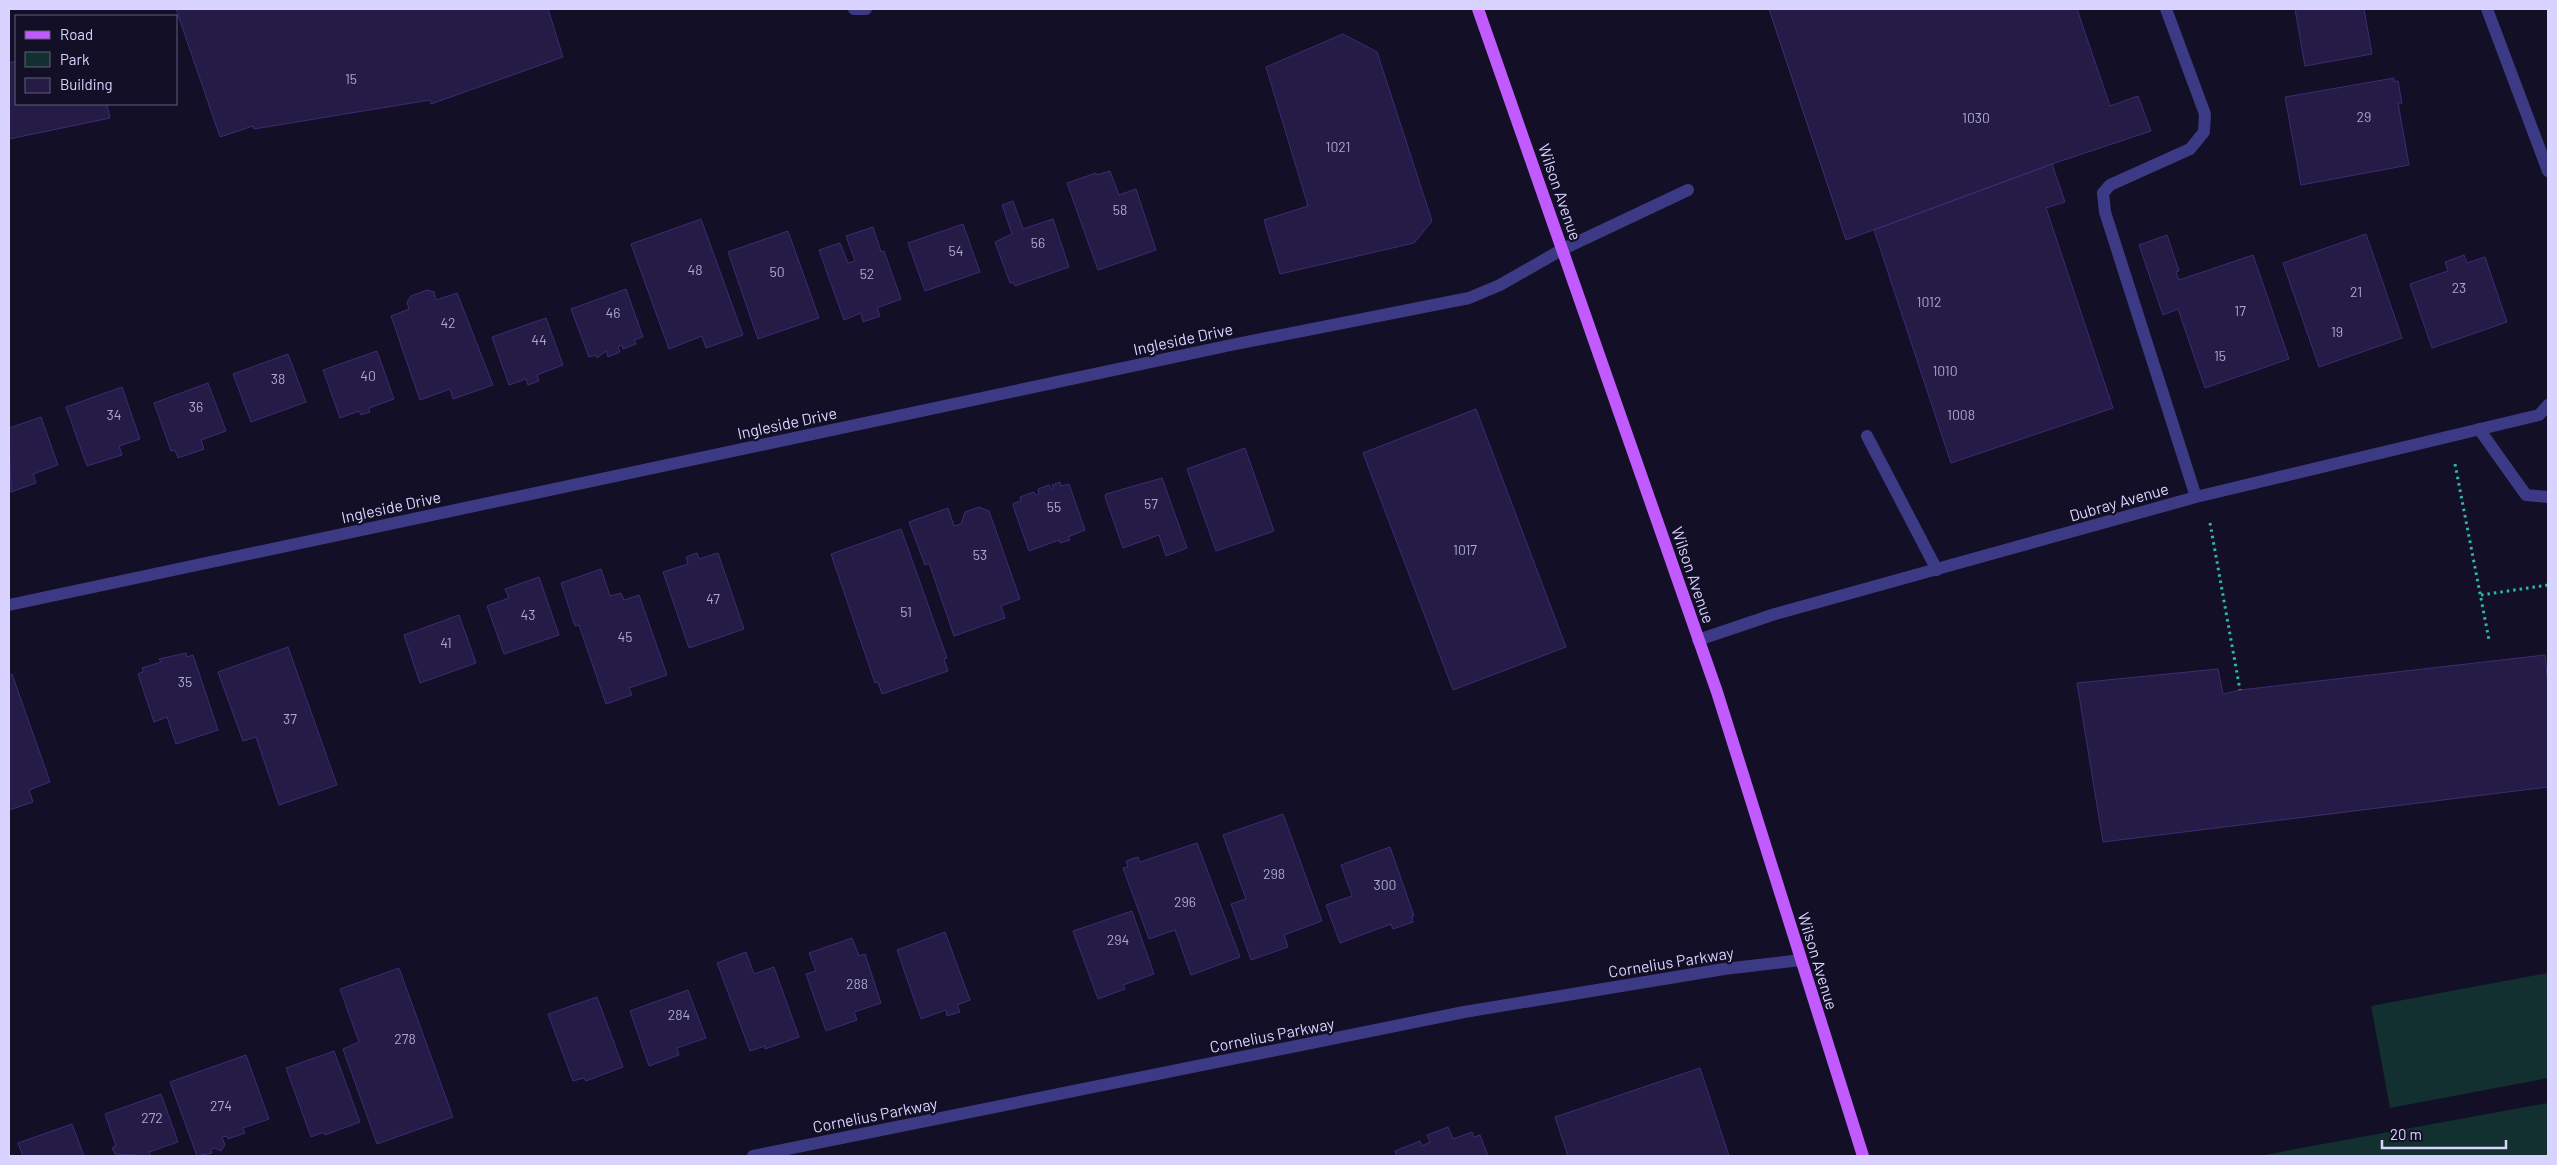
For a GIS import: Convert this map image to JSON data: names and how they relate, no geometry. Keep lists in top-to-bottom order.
{
  "streets": {
    "main road": ["Wilson Avenue"],
    "street": ["Ingleside Drive", "Dubray Avenue", "Cornelius Parkway"]
  },
  "crossings": [
    ["Wilson Avenue", "Ingleside Drive"],
    ["Wilson Avenue", "Dubray Avenue"],
    ["Wilson Avenue", "Cornelius Parkway"]
  ],
  "house_numbers": [
    "15",
    "29",
    "1030",
    "1021",
    "58",
    "56",
    "54",
    "48",
    "50",
    "52",
    "23",
    "21",
    "1012",
    "17",
    "46",
    "42",
    "19",
    "44",
    "15",
    "1010",
    "40",
    "38",
    "36",
    "34",
    "1008",
    "57",
    "55",
    "1017",
    "53",
    "47",
    "51",
    "43",
    "45",
    "41",
    "35",
    "37",
    "298",
    "300",
    "296",
    "294",
    "288",
    "284",
    "278",
    "274",
    "272"
  ],
  "legend": ["Road", "Park", "Building"],
  "scale_bar": "20 m"
}
